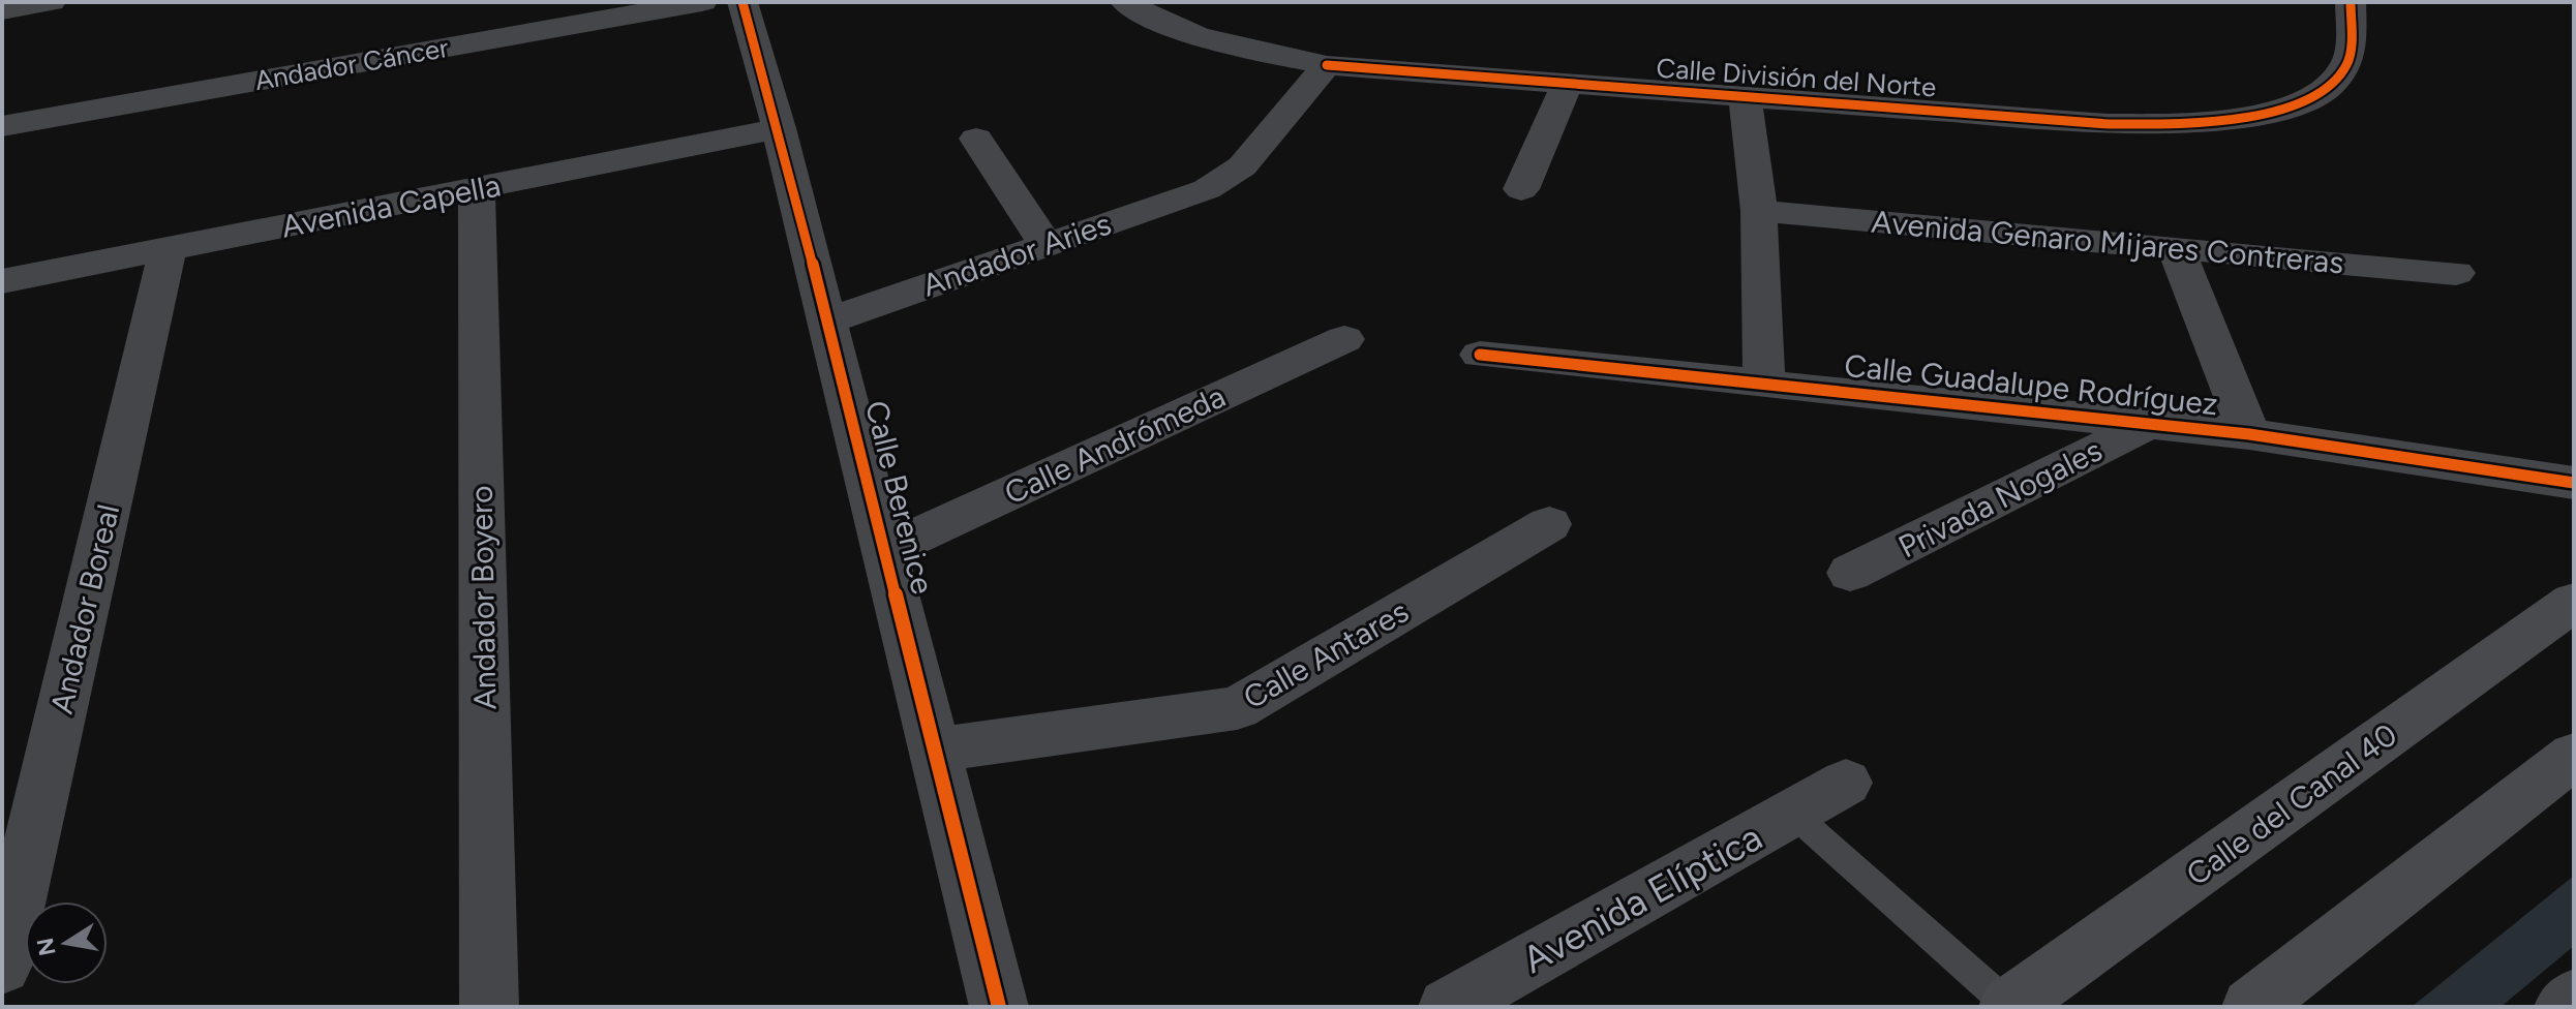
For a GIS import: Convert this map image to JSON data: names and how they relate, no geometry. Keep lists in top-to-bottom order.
{
  "streets": {
    "main road": ["Calle del Canal 40"],
    "street": [
      "Andador Cáncer",
      "Calle División del Norte",
      "Avenida Capella",
      "Avenida Genaro Mijares Contreras",
      "Andador Aries",
      "Calle Guadalupe Rodríguez",
      "Calle Andrómeda",
      "Calle Berenice",
      "Privada Nogales",
      "Andador Boyero",
      "Andador Boreal",
      "Calle Antares",
      "Avenida Elíptica"
    ]
  },
  "crossings": [
    ["Calle División del Norte", "Andador Aries"],
    ["Avenida Capella", "Calle Berenice"],
    ["Avenida Capella", "Andador Boyero"],
    ["Avenida Capella", "Andador Boreal"],
    ["Andador Aries", "Calle Berenice"],
    ["Calle Guadalupe Rodríguez", "Privada Nogales"],
    ["Calle Andrómeda", "Calle Berenice"],
    ["Calle Berenice", "Calle Antares"],
    ["Calle del Canal 40", "Avenida Elíptica"]
  ],
  "north": "left"
}
